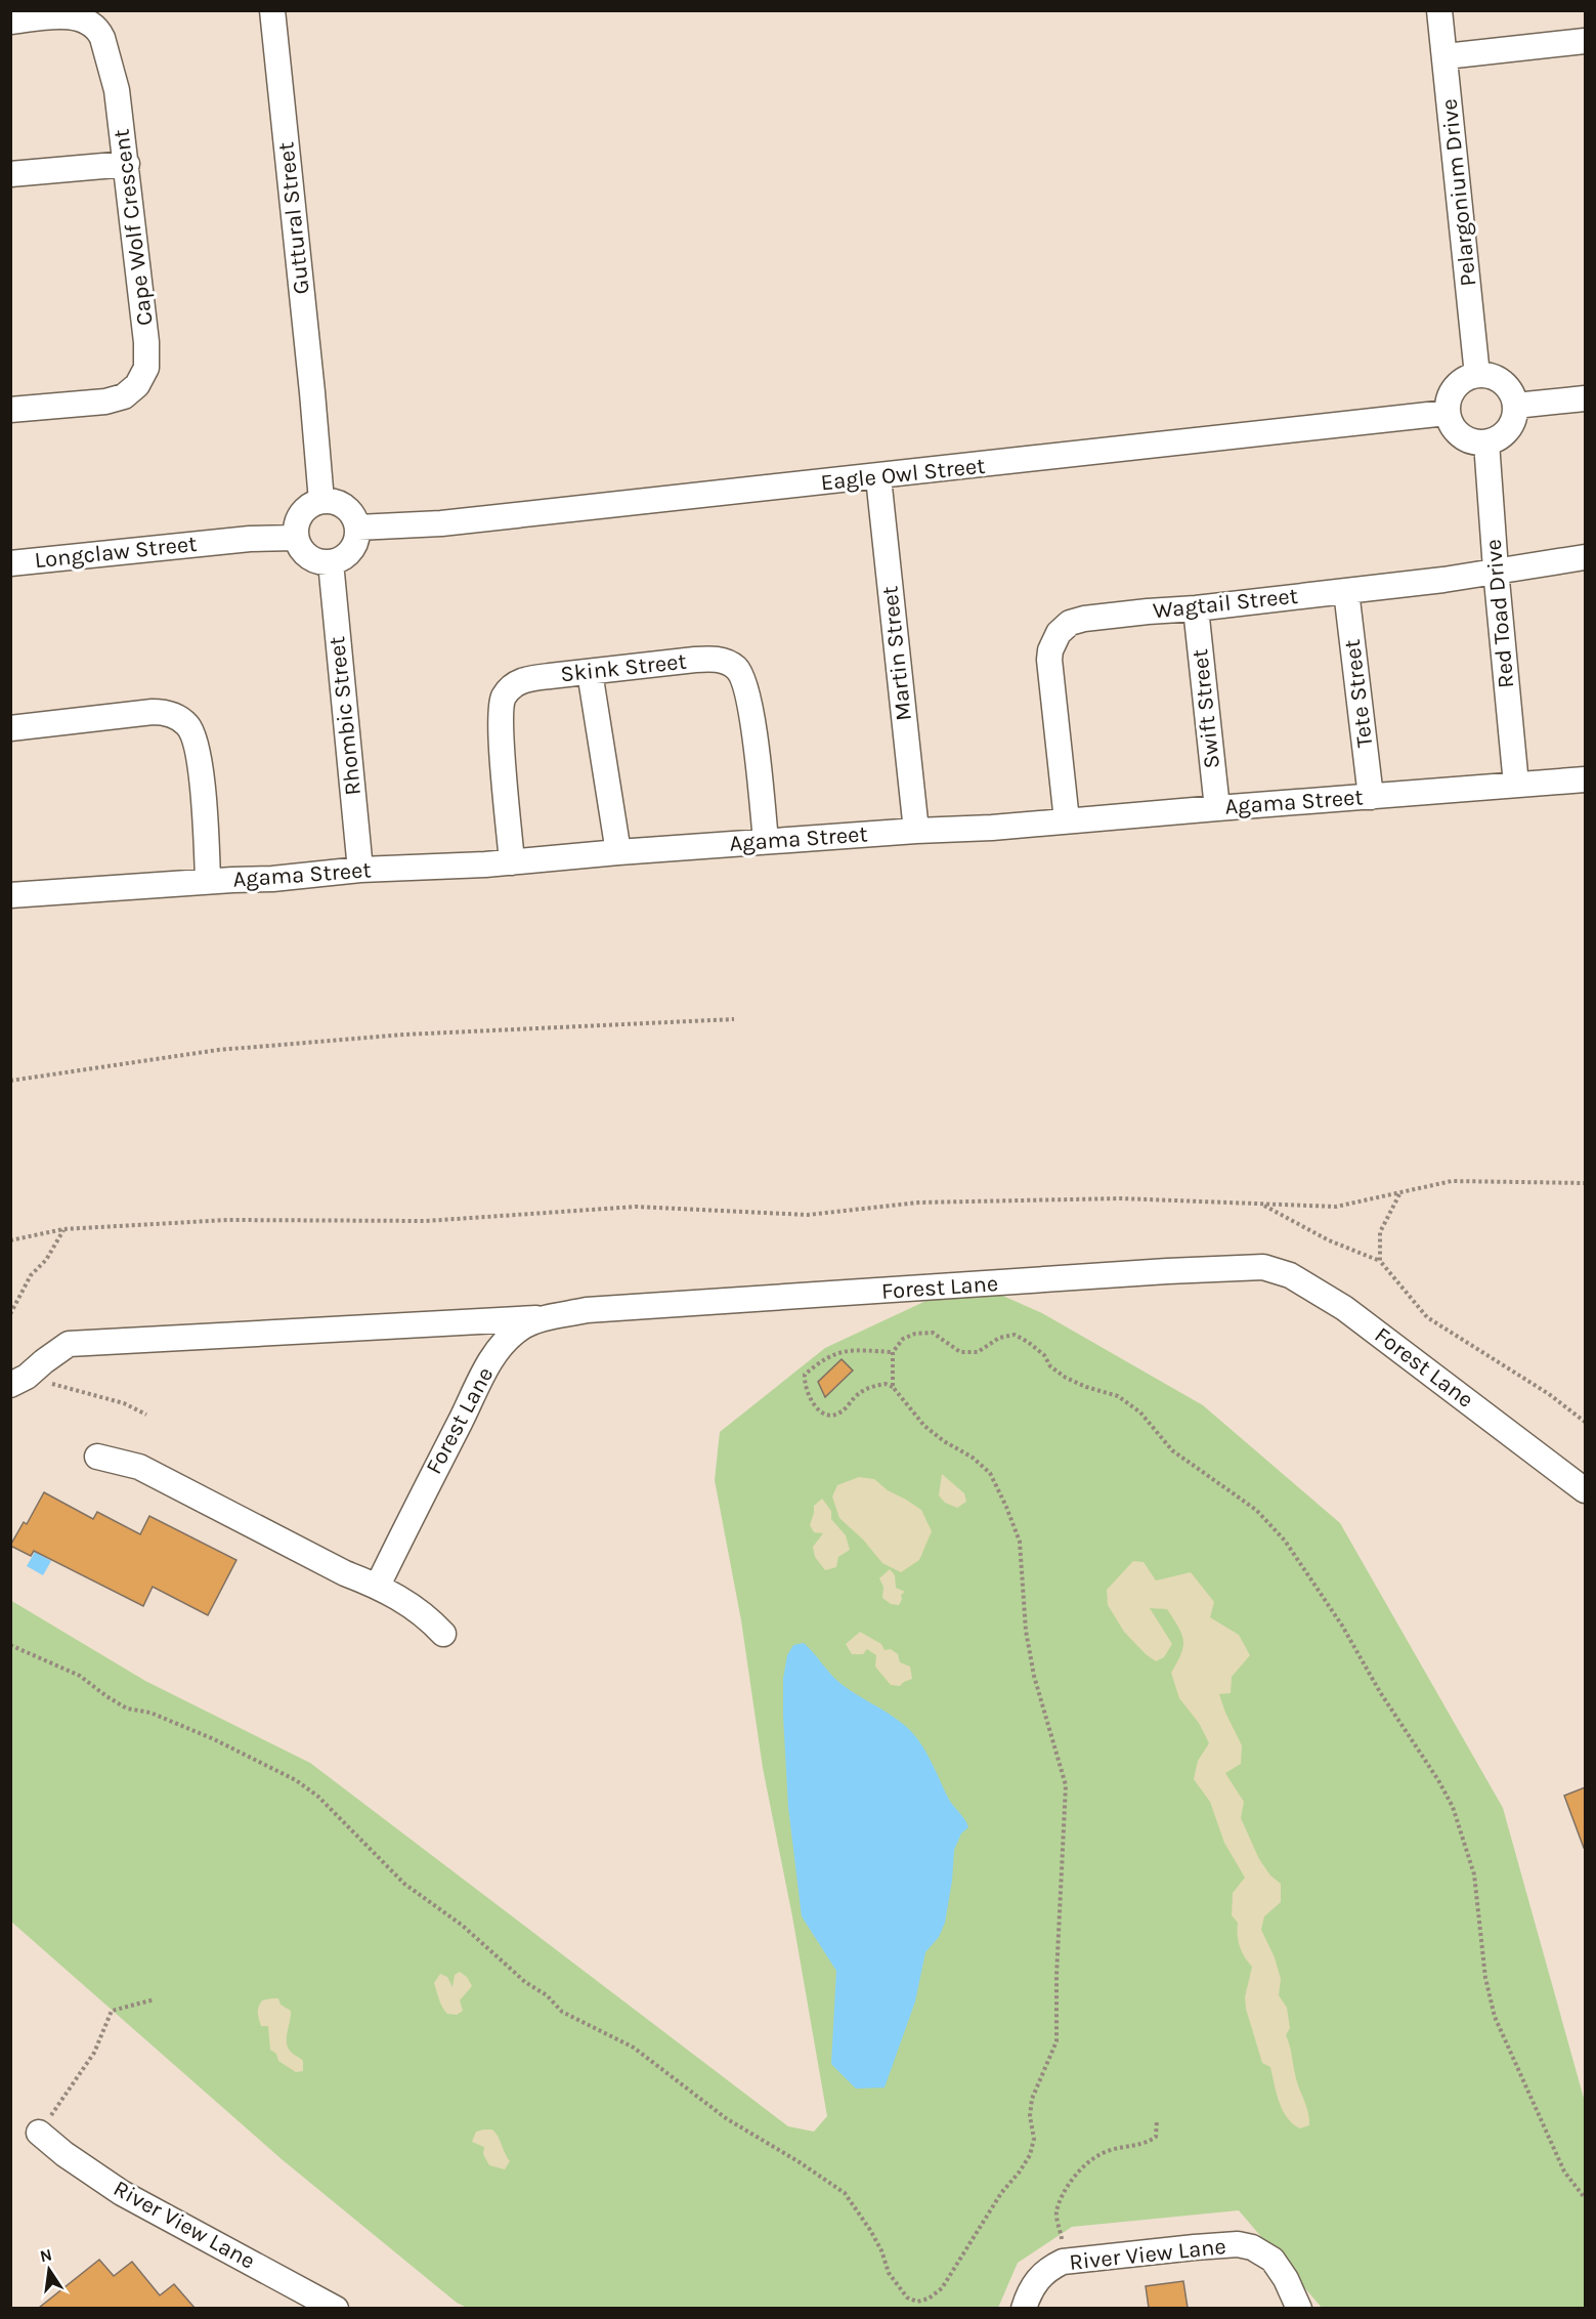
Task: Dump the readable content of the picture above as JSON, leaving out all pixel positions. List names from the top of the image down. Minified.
{"streets":{"street":["Pelargonium Drive","Guttural Street","Cape Wolf Crescent","Eagle Owl Street","Longclaw Street","Wagtail Street","Red Toad Drive","Martin Street","Skink Street","Tete Street","Swift Street","Rhombic Street","Agama Street","Forest Lane","River View Lane"]},"crossings":[["Pelargonium Drive","Eagle Owl Street"],["Pelargonium Drive","Red Toad Drive"],["Guttural Street","Eagle Owl Street"],["Guttural Street","Longclaw Street"],["Guttural Street","Rhombic Street"],["Eagle Owl Street","Longclaw Street"],["Eagle Owl Street","Red Toad Drive"],["Eagle Owl Street","Martin Street"],["Eagle Owl Street","Rhombic Street"],["Longclaw Street","Rhombic Street"],["Wagtail Street","Red Toad Drive"],["Wagtail Street","Tete Street"],["Wagtail Street","Swift Street"],["Wagtail Street","Agama Street"],["Red Toad Drive","Agama Street"],["Martin Street","Agama Street"],["Skink Street","Agama Street"],["Tete Street","Agama Street"],["Swift Street","Agama Street"],["Rhombic Street","Agama Street"]],"north":"top"}
